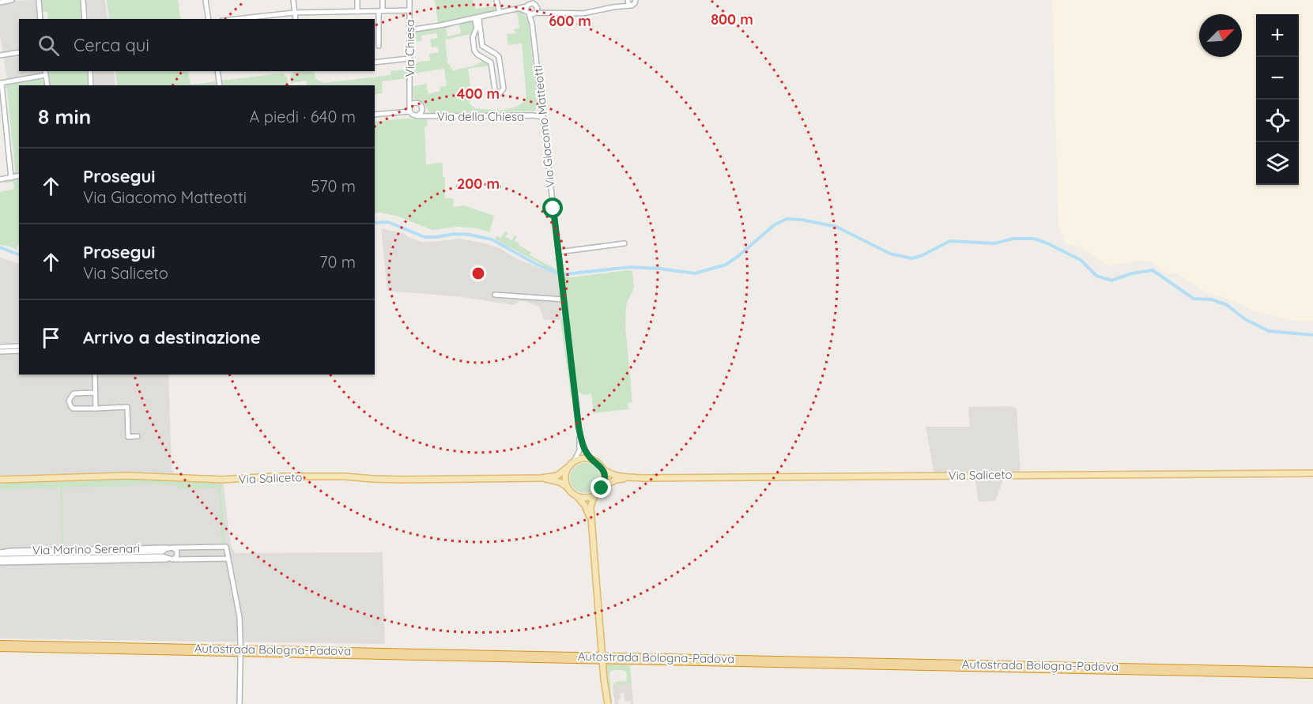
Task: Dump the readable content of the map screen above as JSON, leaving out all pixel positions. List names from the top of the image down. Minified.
{"streets":{"highway":["Autostrada Bologna-Padova"],"main road":["Via Saliceto"],"street":["Via Chiesa","Via della Chiesa","Via Giacomo Matteotti","Via Marino Serenari"]},"crossings":[["Via Chiesa","Via della Chiesa"],["Via della Chiesa","Via Giacomo Matteotti"],["Via Giacomo Matteotti","Via Saliceto"]],"north":"top right","page":{"map_buttons":["+","−"],"search":"Cerca qui","heading":["8 min","A piedi · 640 m"],"list":[["Prosegui","Via Giacomo Matteotti","570 m"],["Prosegui","Via Saliceto","70 m"],"Arrivo a destinazione"]},"rings":["800 m","600 m","400 m","200 m"]}
